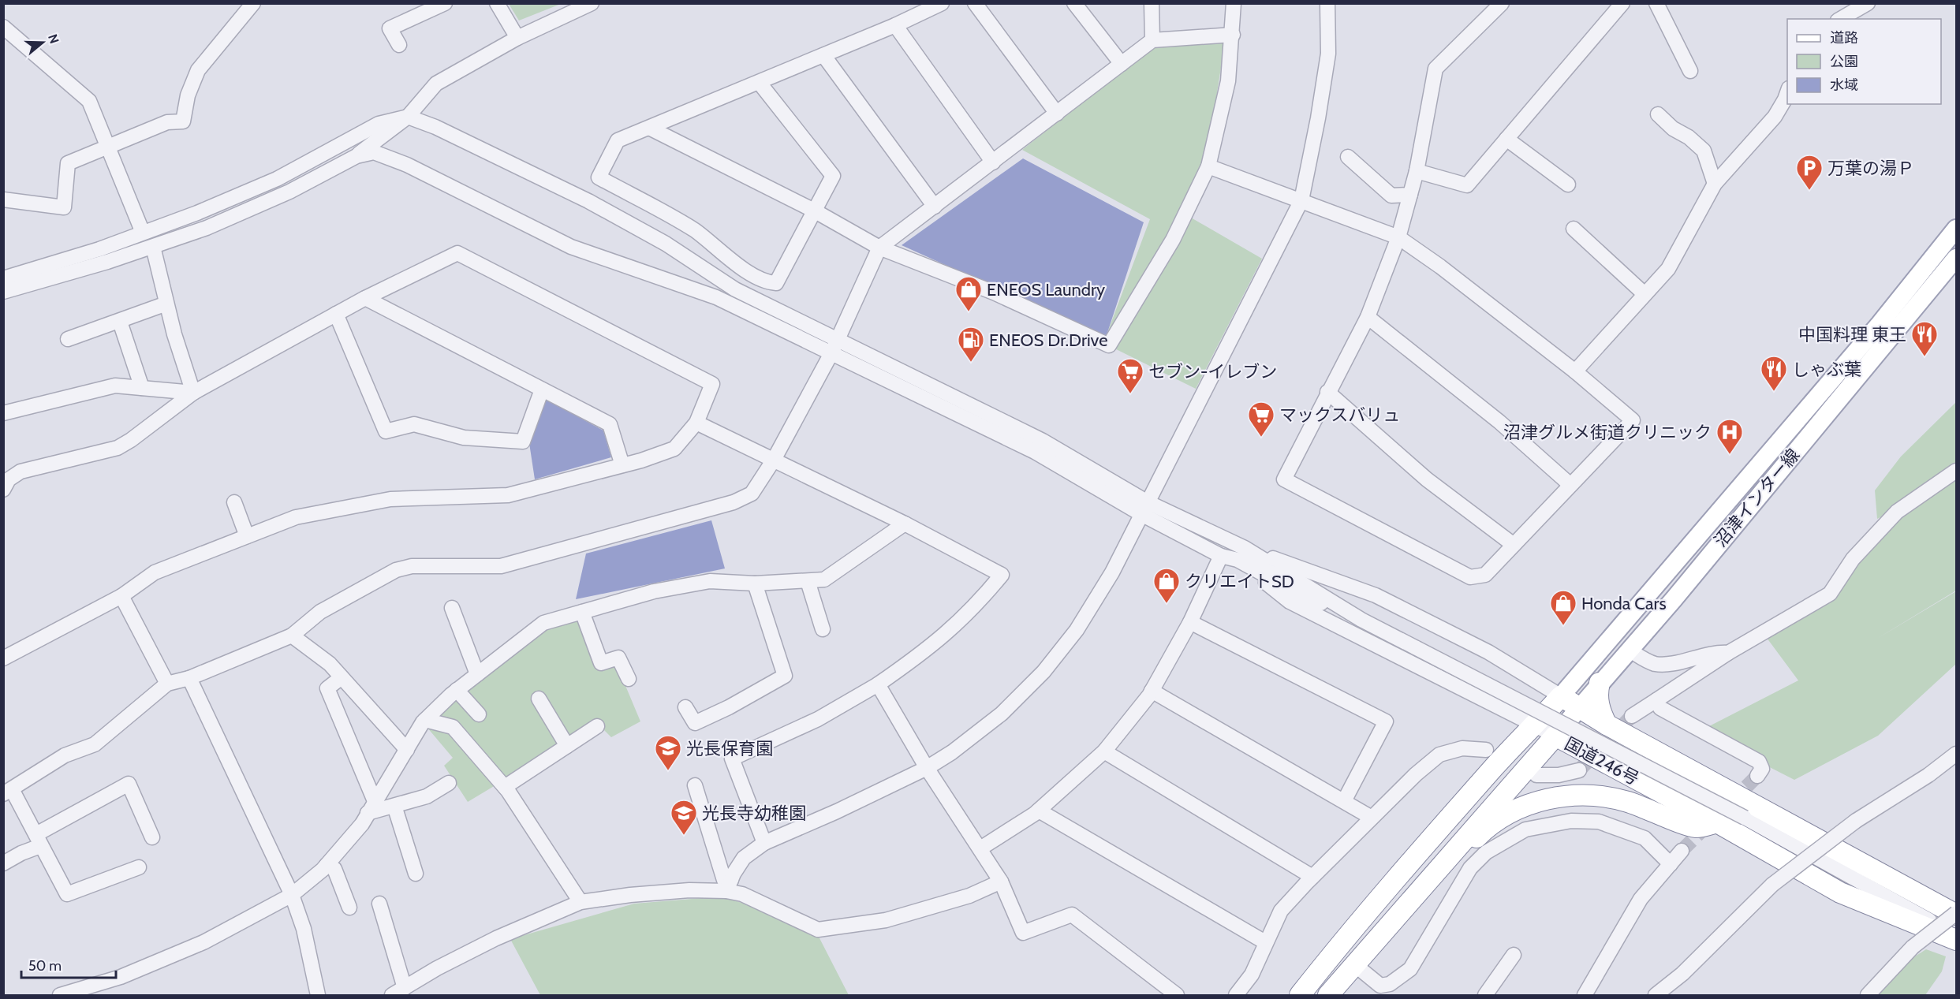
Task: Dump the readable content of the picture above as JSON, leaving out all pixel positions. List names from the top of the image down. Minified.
{"streets":{"highway":["国道246号"],"main road":["沼津インター線"]},"crossings":[["沼津インター線","国道246号"]],"places":{"parking":["万葉の湯Ｐ"],"shop":["ENEOS Laundry","クリエイトSD","Honda Cars"],"restaurant":["中国料理 東王","しゃぶ葉"],"fuel station":["ENEOS Dr.Drive"],"supermarket":["セブン-イレブン","マックスバリュ"],"hospital":["沼津グルメ街道クリニック"],"school or university":["光長保育園","光長寺幼稚園"]},"legend":["道路","公園","水域"],"scale_bar":"50 m","north":"right"}
